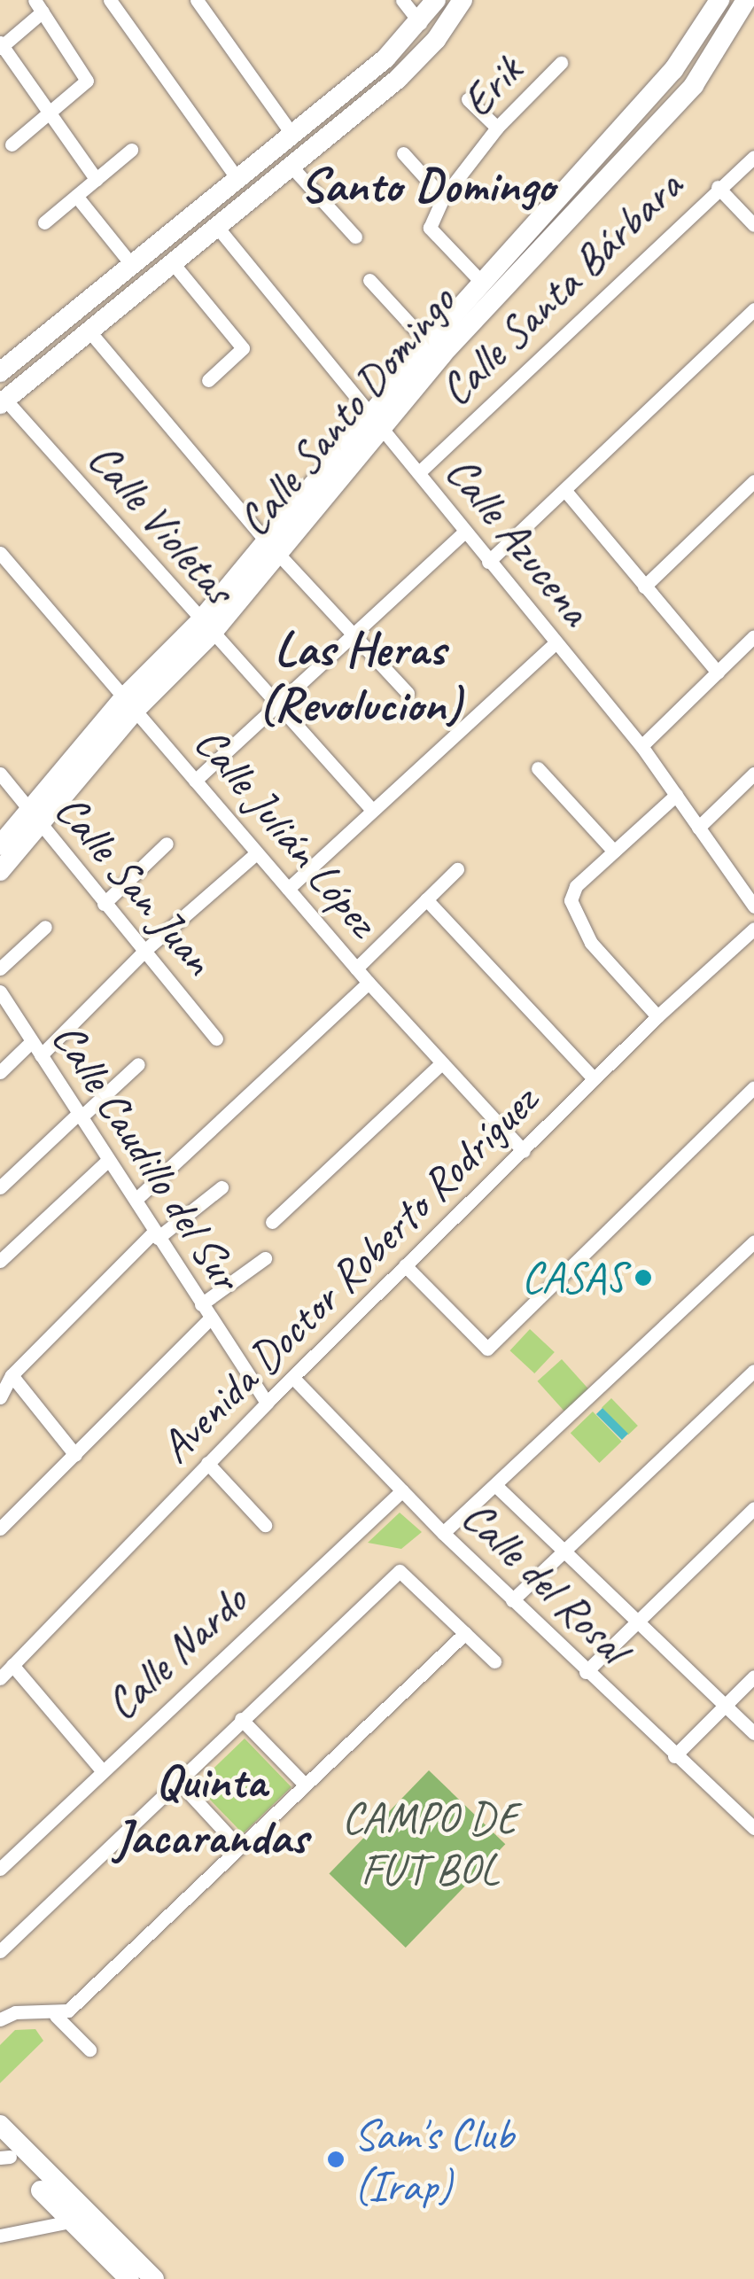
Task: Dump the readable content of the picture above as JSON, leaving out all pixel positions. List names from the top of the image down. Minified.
{"streets":{"street":["Erik","Calle Santa Bárbara","Calle Santo Domingo","Calle Violetas","Calle Azucena","Calle Julián López","Calle San Juan","Calle Caudillo del Sur","Avenida Doctor Roberto Rodríguez","Calle del Rosal","Calle Nardo"]},"crossings":[["Calle Santa Bárbara","Calle Azucena"],["Calle Santo Domingo","Calle Violetas"],["Calle Santo Domingo","Calle Azucena"],["Calle Santo Domingo","Calle Julián López"],["Calle Santo Domingo","Calle San Juan"],["Calle Julián López","Avenida Doctor Roberto Rodríguez"],["Calle Caudillo del Sur","Avenida Doctor Roberto Rodríguez"],["Avenida Doctor Roberto Rodríguez","Calle del Rosal"],["Calle del Rosal","Calle Nardo"]],"districts":["Santo Domingo","Las Heras (Revolucion)","Quinta Jacarandas"],"parks":["CAMPO DE FUT BOL"],"places":["CASAS","Sam's Club (Irap)"]}
